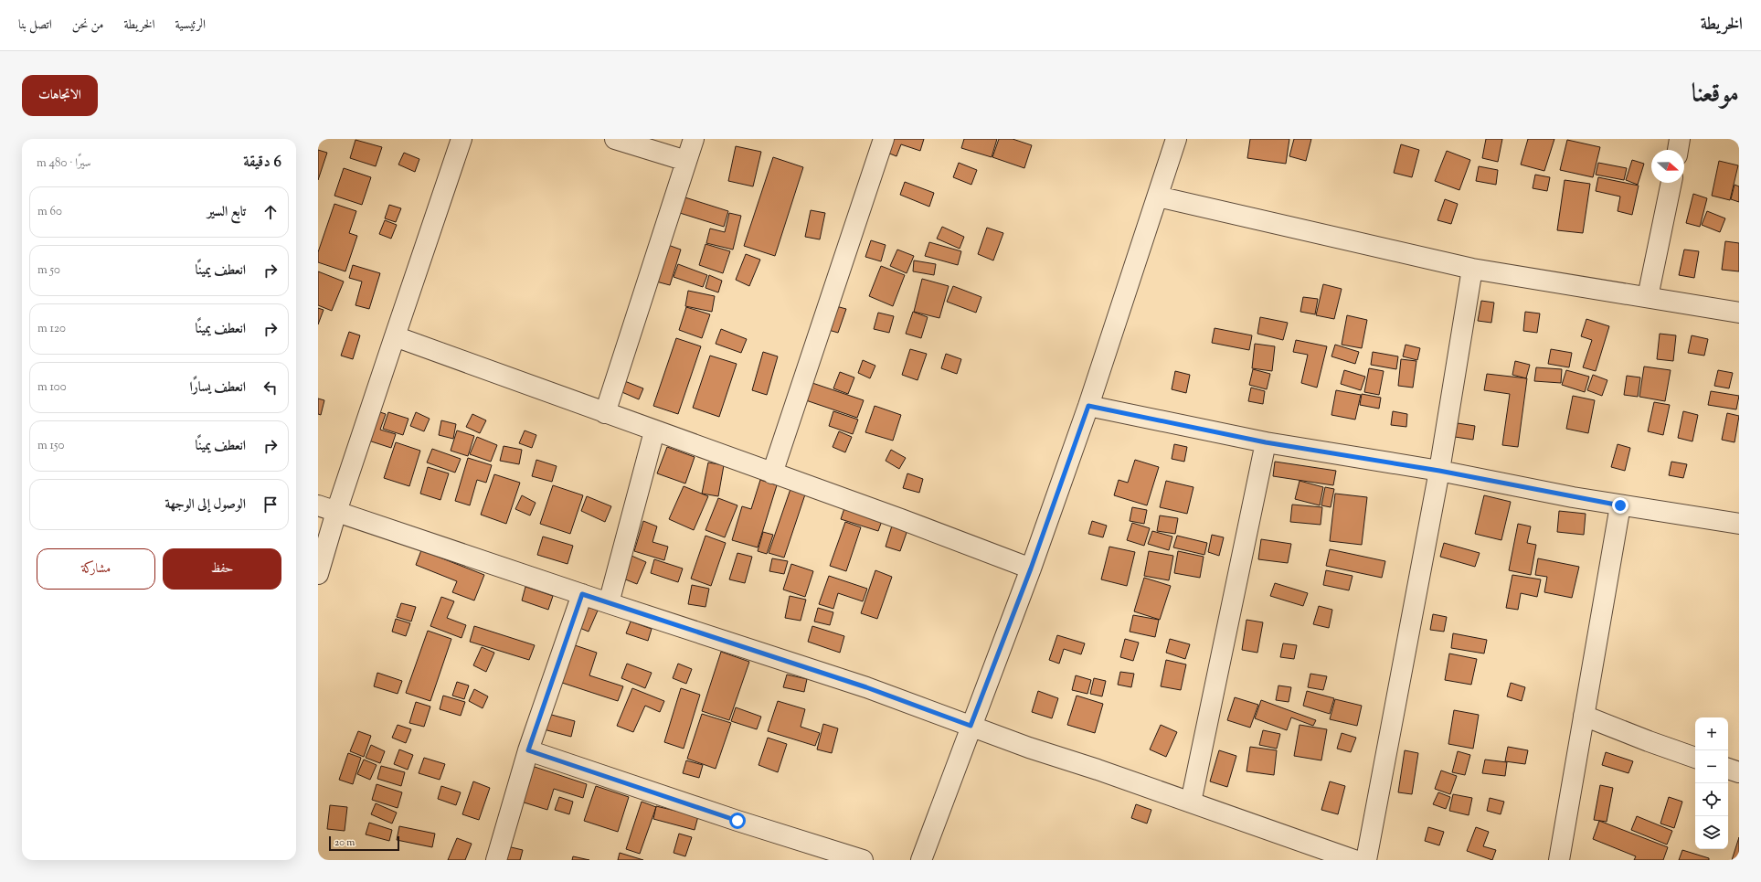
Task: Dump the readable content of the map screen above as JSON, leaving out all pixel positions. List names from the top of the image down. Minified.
{"scale_bar":"20 m","north":"right","page":{"header":"الخريطة","nav":["الرئيسية","الخريطة","من نحن","اتصل بنا"],"title":"موقعنا","buttons":["الاتجاهات",["حفظ","مشاركة"]],"heading":["6 دقيقة","سيرًا · 480 m"],"list":[["تابع السير","60 m"],["انعطف يمينًا","50 m"],["انعطف يمينًا","120 m"],["انعطف يسارًا","100 m"],["انعطف يمينًا","150 m"],"الوصول إلى الوجهة"],"map_buttons":["+","−"],"scale":"20 m"}}
